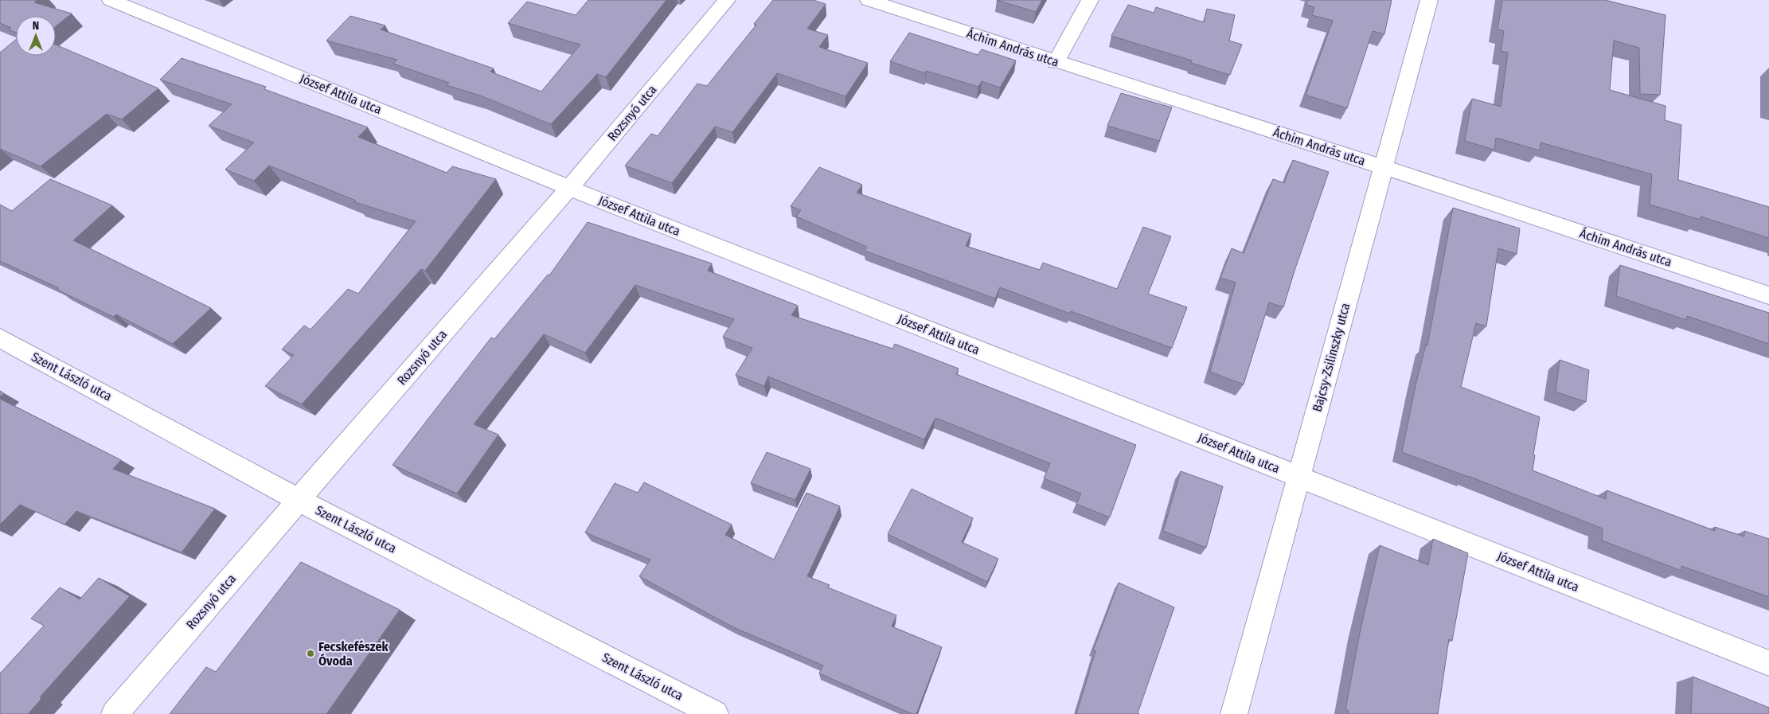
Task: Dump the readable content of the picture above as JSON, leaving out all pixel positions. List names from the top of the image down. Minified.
{"streets":{"street":["Áchim András utca","József Attila utca","Rozsnyó utca","Bajcsy-Zsilinszky utca","Szent László utca"]},"crossings":[["Áchim András utca","Bajcsy-Zsilinszky utca"],["József Attila utca","Rozsnyó utca"],["József Attila utca","Bajcsy-Zsilinszky utca"],["Rozsnyó utca","Szent László utca"]],"places":["Fecskefészek Óvoda"],"north":"top"}
